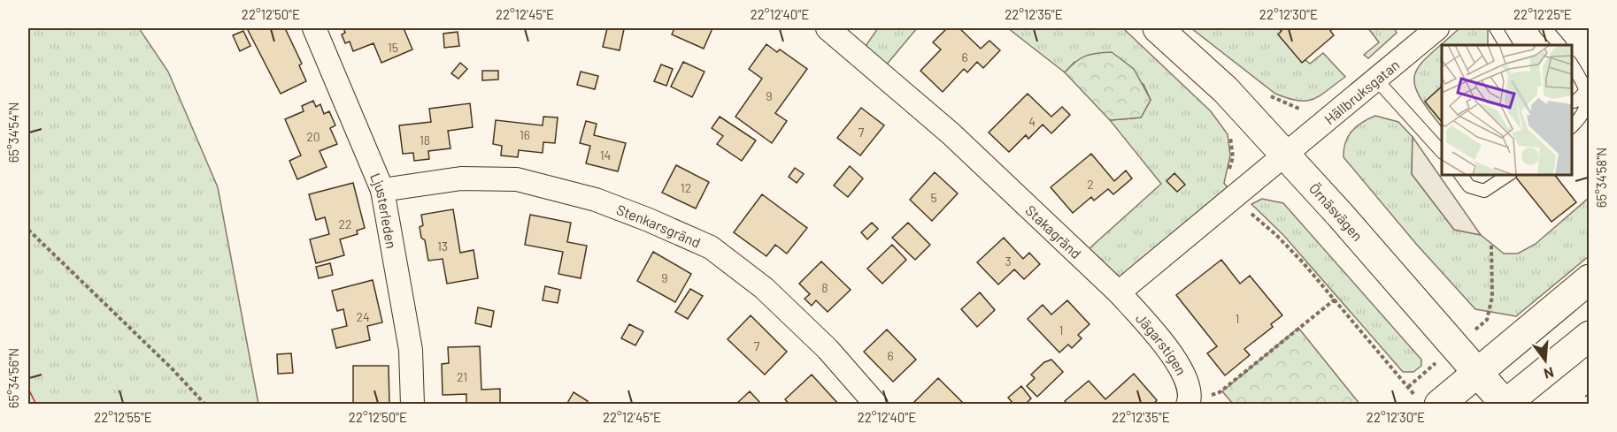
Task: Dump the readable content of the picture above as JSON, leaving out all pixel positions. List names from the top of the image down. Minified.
{"streets":{"street":["Hällbruksgatan","Ljusterleden","Örnäsvägen","Stenkarsgränd","Stakagränd","Jägarstigen"]},"crossings":[["Hällbruksgatan","Örnäsvägen"],["Ljusterleden","Stenkarsgränd"],["Stakagränd","Jägarstigen"]],"house_numbers":["15","6","9","4","7","16","20","18","14","2","12","5","22","13","3","9","8","24","1","1","7","6","21"],"north":"bottom","coordinates":["22°12'50\"E","22°12'45\"E","22°12'40\"E","22°12'35\"E","22°12'30\"E","22°12'25\"E","65°34'54\"N","65°34'58\"N","65°34'56\"N","22°12'55\"E"]}
